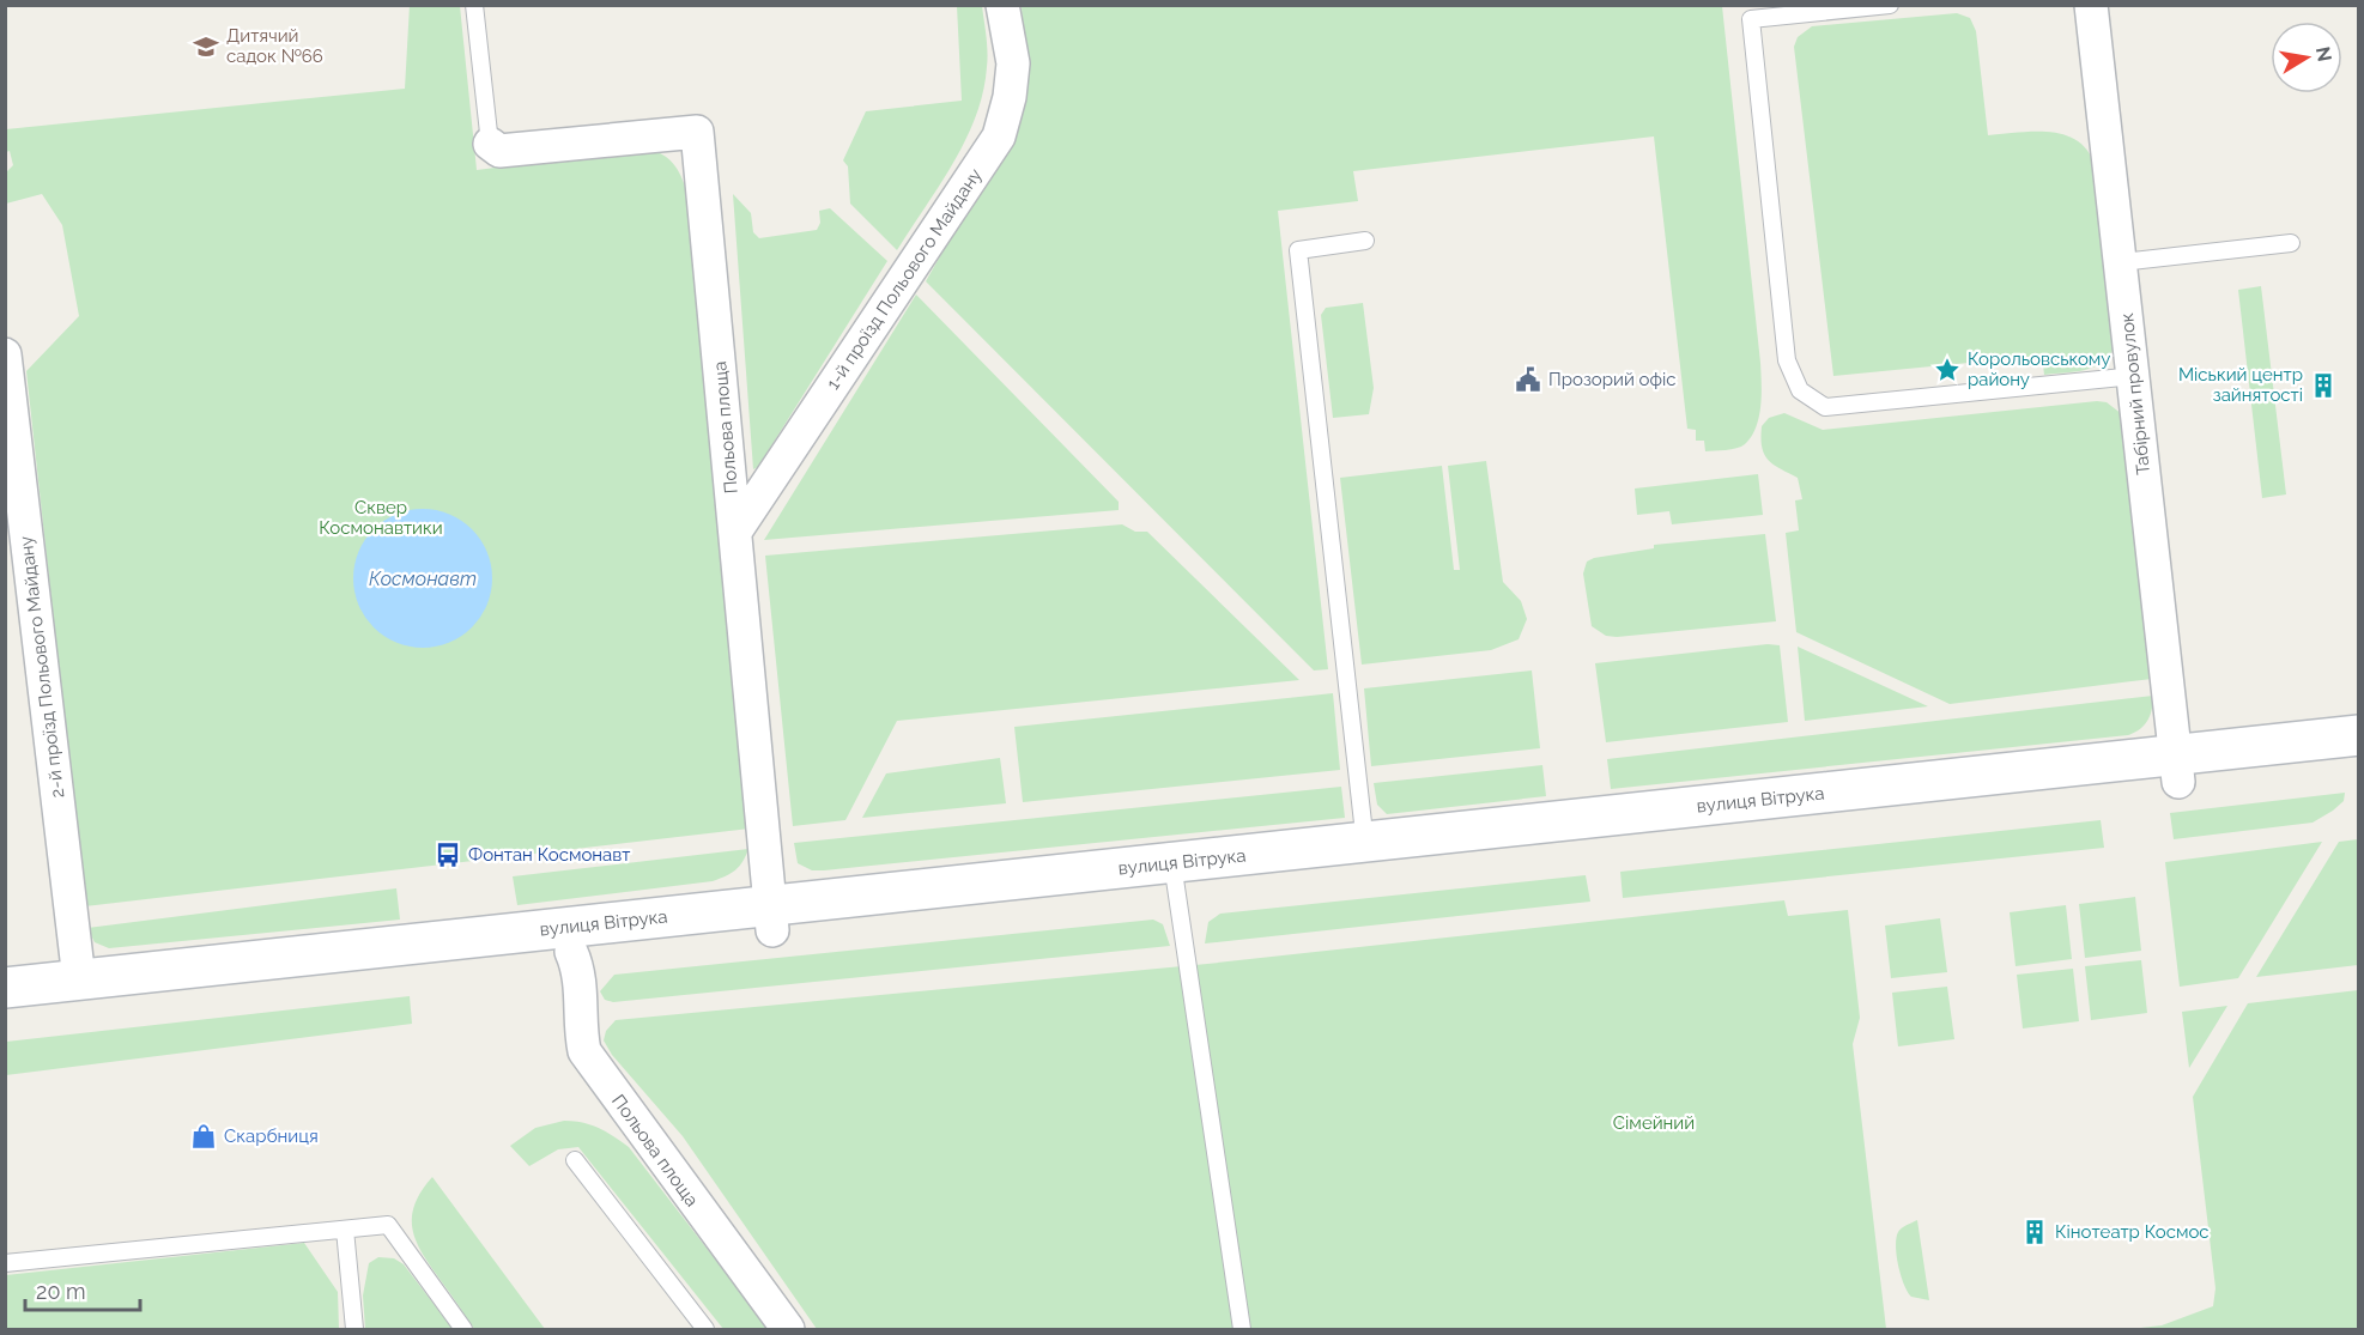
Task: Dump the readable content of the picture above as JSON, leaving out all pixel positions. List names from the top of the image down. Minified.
{"streets":{"main road":["вулиця Вітрука"],"street":["1-й проїзд Польового Майдану","Табірний провулок","Польова площа","2-й проїзд Польового Майдану"]},"crossings":[["1-й проїзд Польового Майдану","Польова площа"],["Табірний провулок","вулиця Вітрука"],["Польова площа","вулиця Вітрука"],["2-й проїзд Польового Майдану","вулиця Вітрука"]],"water":["Космонавт"],"parks":["Сквер Космонавтики","Сімейний"],"places":{"school or university":["Дитячий садок №66"],"place":["Корольовському району"],"public building":["Прозорий офіс"],"building":["Міський центр зайнятості","Кінотеатр Космос"],"bus stop":["Фонтан Космонавт"],"shop":["Скарбниця"]},"scale_bar":"20 m","north":"right"}
